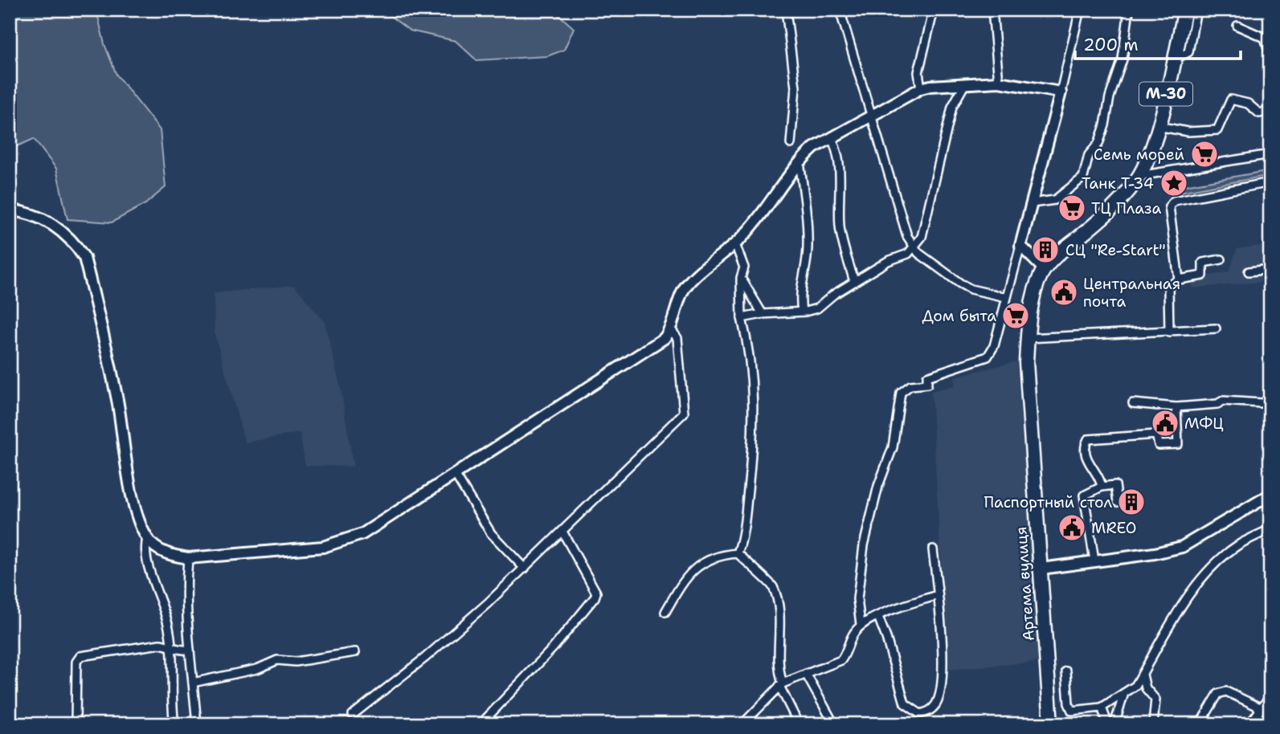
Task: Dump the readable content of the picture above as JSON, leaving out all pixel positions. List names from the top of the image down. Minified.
{"streets":{"highway":["М-30","Артема вулиця"]},"crossings":[["М-30","Артема вулиця"]],"places":{"supermarket":["Семь морей","ТЦ Плаза","Дом быта"],"place":["Танк Т-34"],"building":["СЦ \"Re-Start\"","Паспортный стол"],"public building":["Центральная почта","МФЦ","MREO"]},"scale_bar":"200 m"}
